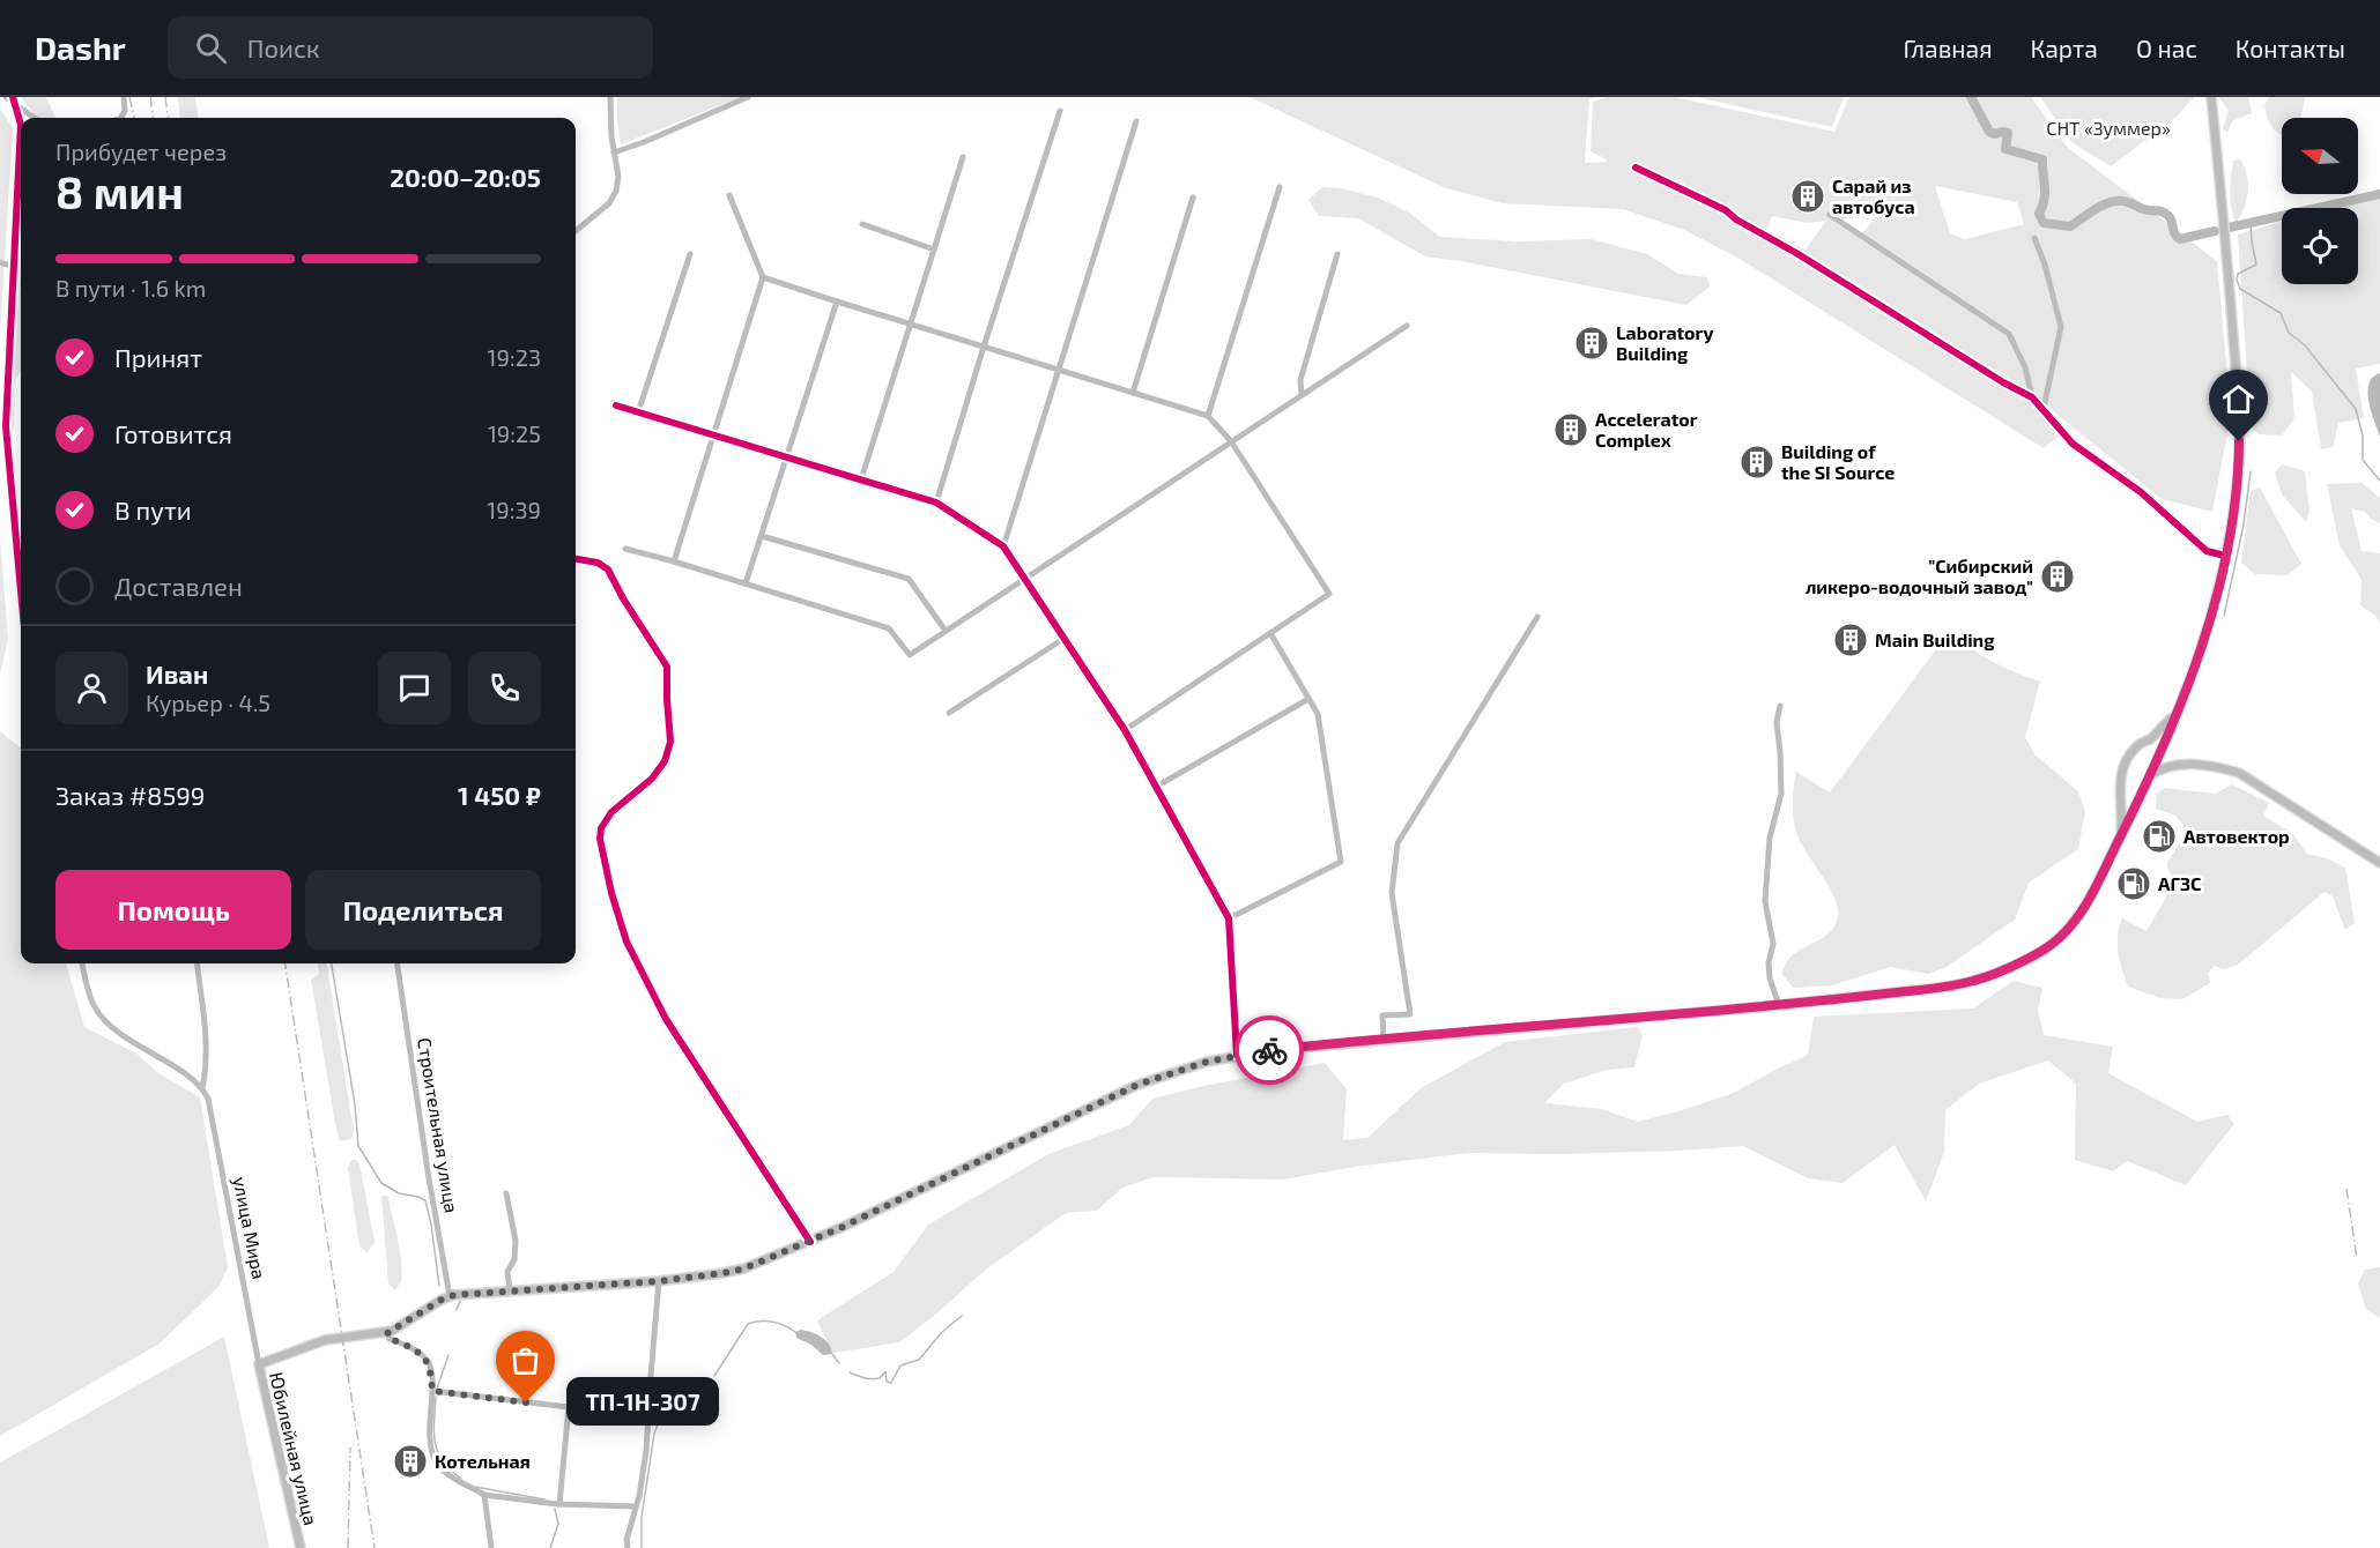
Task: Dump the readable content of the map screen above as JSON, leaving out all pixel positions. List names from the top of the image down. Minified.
{"streets":{"main road":["Юбилейная улица"],"street":["Строительная улица","улица Мира"]},"crossings":[["Строительная улица","Юбилейная улица"],["улица Мира","Юбилейная улица"]],"parks":["СНТ «Зуммер»"],"places":{"building":["Сарай из автобуса","Laboratory Building","Accelerator Complex","Building of the SI Source","\"Сибирский ликеро-водочный завод\"","Main Building","Котельная"],"fuel station":["Автовектор","АГЗС"],"other":["ТП-1Н-307"]},"north":"left","page":{"header":"Dashr","search":"Поиск","nav":["Главная","Карта","О нас","Контакты"],"heading":["8 мин","Прибудет через","20:00–20:05"],"panel":["Иван","Курьер · 4.5","Заказ #8599","1 450 ₽"],"bar":"В пути · 1.6 km","list":[["Принят","19:23"],["Готовится","19:25"],["В пути","19:39"],"Доставлен"],"buttons":["Помощь","Поделиться"],"bubble":"ТП-1Н-307"}}
